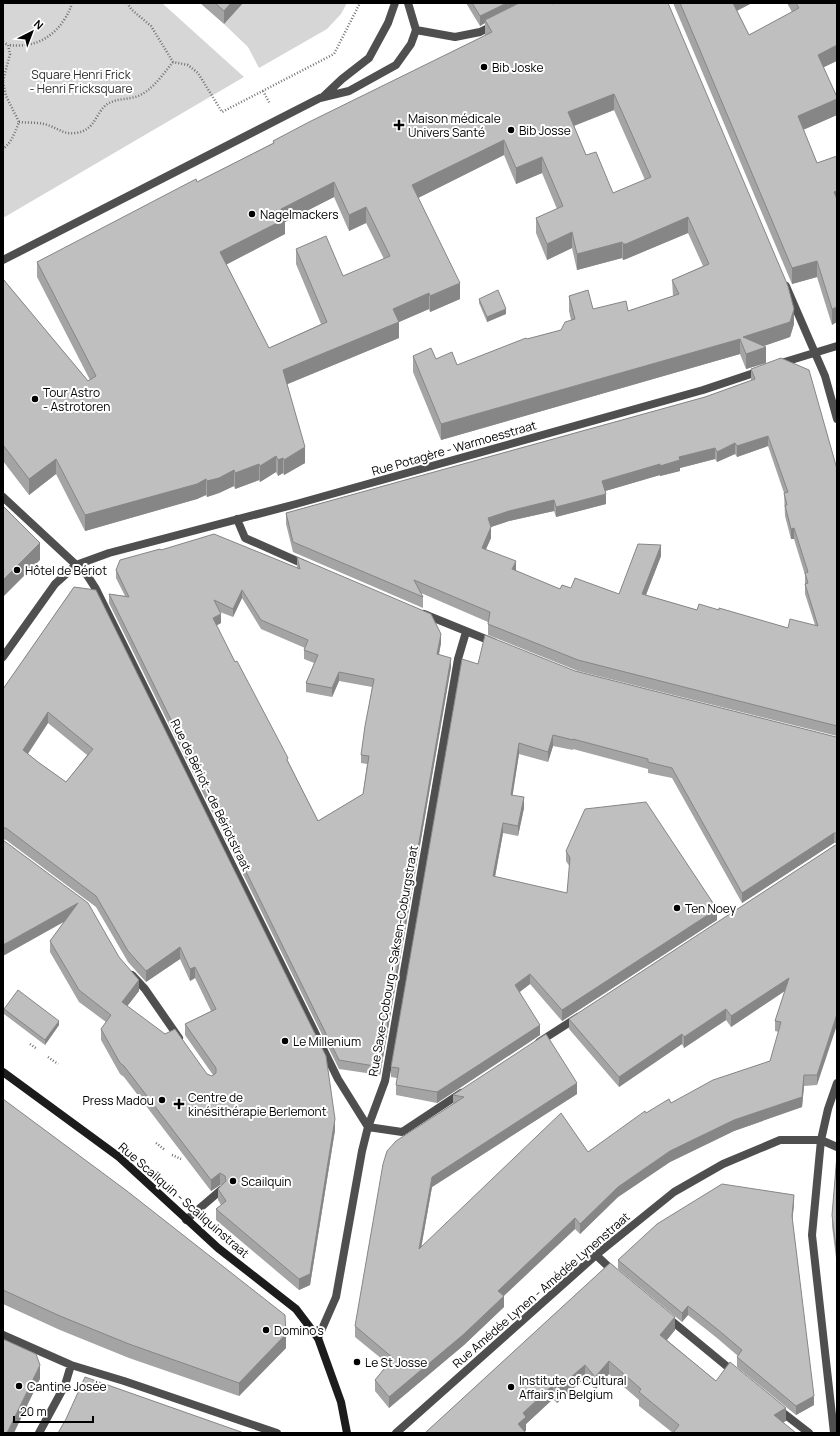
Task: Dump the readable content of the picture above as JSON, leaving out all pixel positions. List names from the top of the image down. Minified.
{"streets":{"main road":["Rue Scailquin - Scailquinstraat"],"street":["Rue Potagère - Warmoesstraat","Rue de Bériot - de Bériotstraat","Rue Saxe-Cobourg - Saksen-Coburgstraat","Rue Amédée Lynen - Amédée Lynenstraat"]},"crossings":[["Rue Potagère - Warmoesstraat","Rue de Bériot - de Bériotstraat"],["Rue de Bériot - de Bériotstraat","Rue Saxe-Cobourg - Saksen-Coburgstraat"],["Rue Saxe-Cobourg - Saksen-Coburgstraat","Rue Scailquin - Scailquinstraat"]],"parks":["Square Henri Frick - Henri Fricksquare"],"places":{"other":["Bib Joske","Bib Josse","Nagelmackers","Tour Astro - Astrotoren","Hôtel de Bériot","Ten Noey","Le Millenium","Press Madou","Scailquin","Domino's","Le St Josse","Cantine Josée","Institute of Cultural Affairs in Belgium"],"health":["Maison médicale Univers Santé","Centre de kinésithérapie Berlemont"]},"scale_bar":"20 m","north":"top right"}
